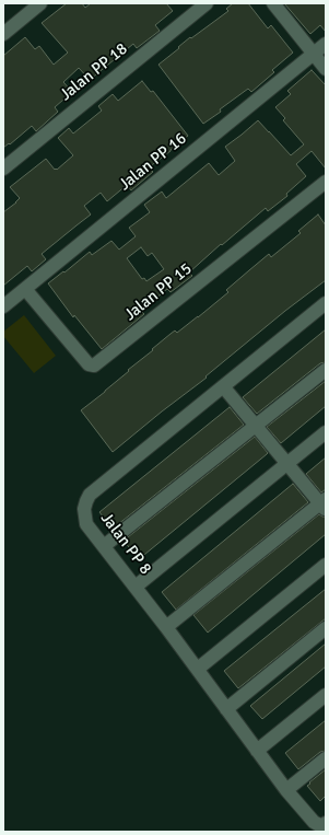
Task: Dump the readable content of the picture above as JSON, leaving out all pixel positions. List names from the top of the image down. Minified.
{"streets":{"street":["Jalan PP 18","Jalan PP 16","Jalan PP 15","Jalan PP 8"]},"crossings":[["Jalan PP 16","Jalan PP 15"]]}
